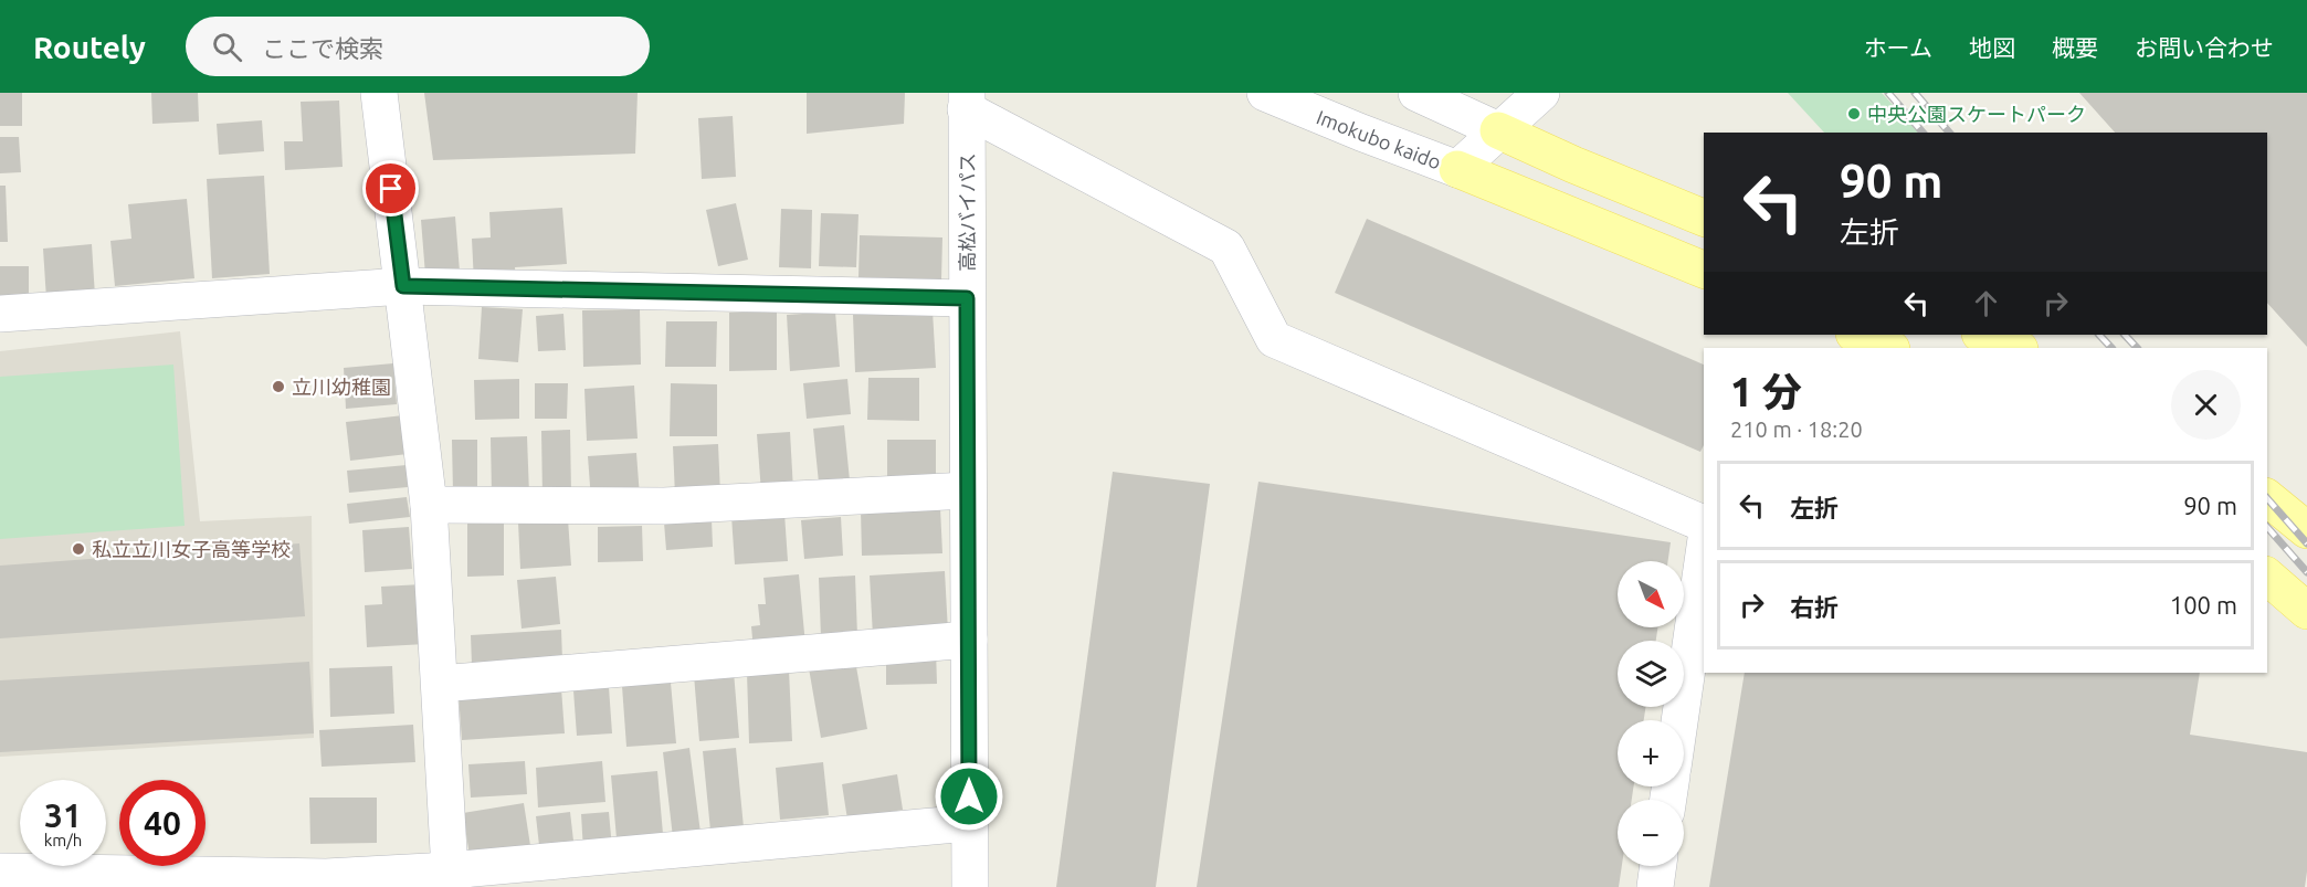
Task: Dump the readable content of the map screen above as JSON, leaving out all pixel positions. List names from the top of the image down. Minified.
{"streets":{"street":["Imokubo kaido","高松バイパス"]},"places":["中央公園スケートパーク","立川幼稚園","私立立川女子高等学校"],"north":"bottom right","page":{"header":"Routely","search":"ここで検索","nav":["ホーム","地図","概要","お問い合わせ"],"turn":["90 m","左折"],"heading":["1 分","210 m · 18:20"],"list":[{"name":"左折","value":"90 m"},{"name":"右折","value":"100 m"}],"map_buttons":["+","−"],"speed":"31 km/h","limit":"40"}}
